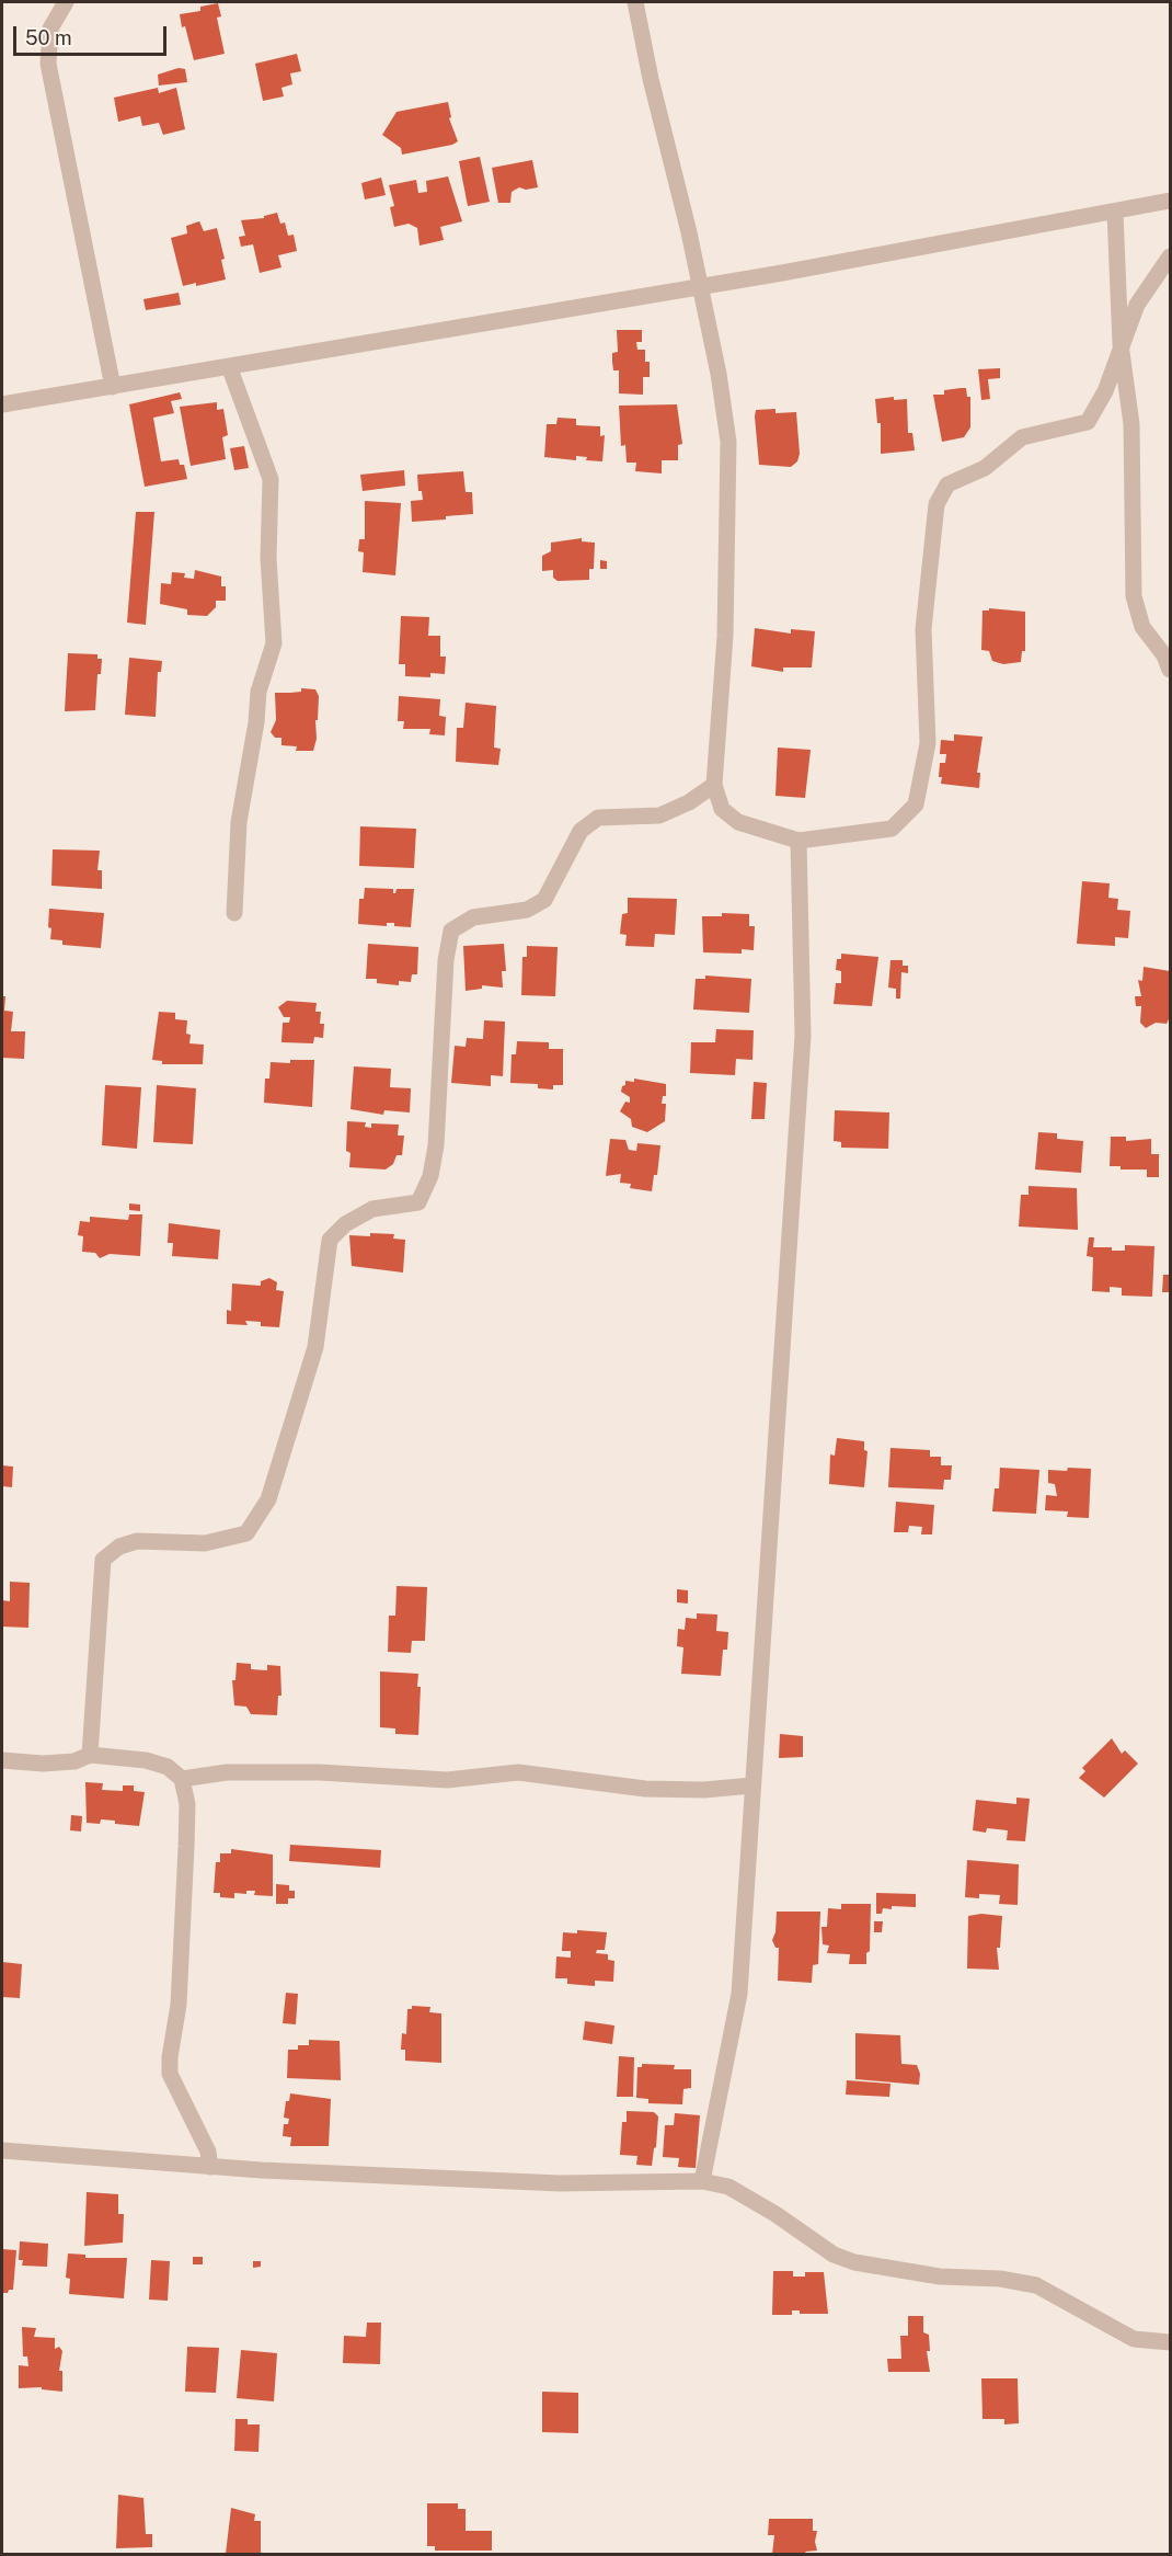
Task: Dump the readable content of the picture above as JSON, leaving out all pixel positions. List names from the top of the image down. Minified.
{"scale_bar":"50 m"}
